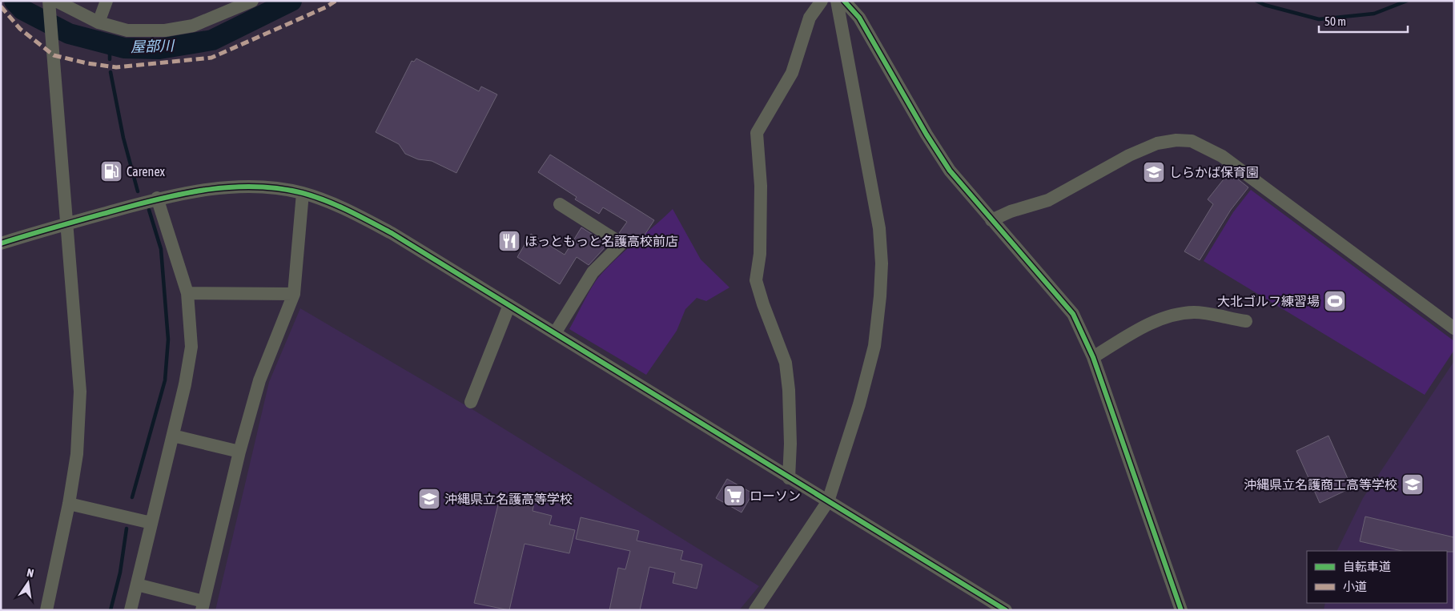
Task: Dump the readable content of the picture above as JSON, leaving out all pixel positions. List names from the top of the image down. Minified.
{"water":["屋部川"],"places":{"fuel station":["Carenex"],"school or university":["しらかば保育園","沖縄県立名護商工高等学校","沖縄県立名護高等学校"],"restaurant":["ほっともっと名護高校前店"],"sports":["大北ゴルフ練習場"],"supermarket":["ローソン"]},"legend":["自転車道","小道"],"scale_bar":"50 m","north":"top"}
